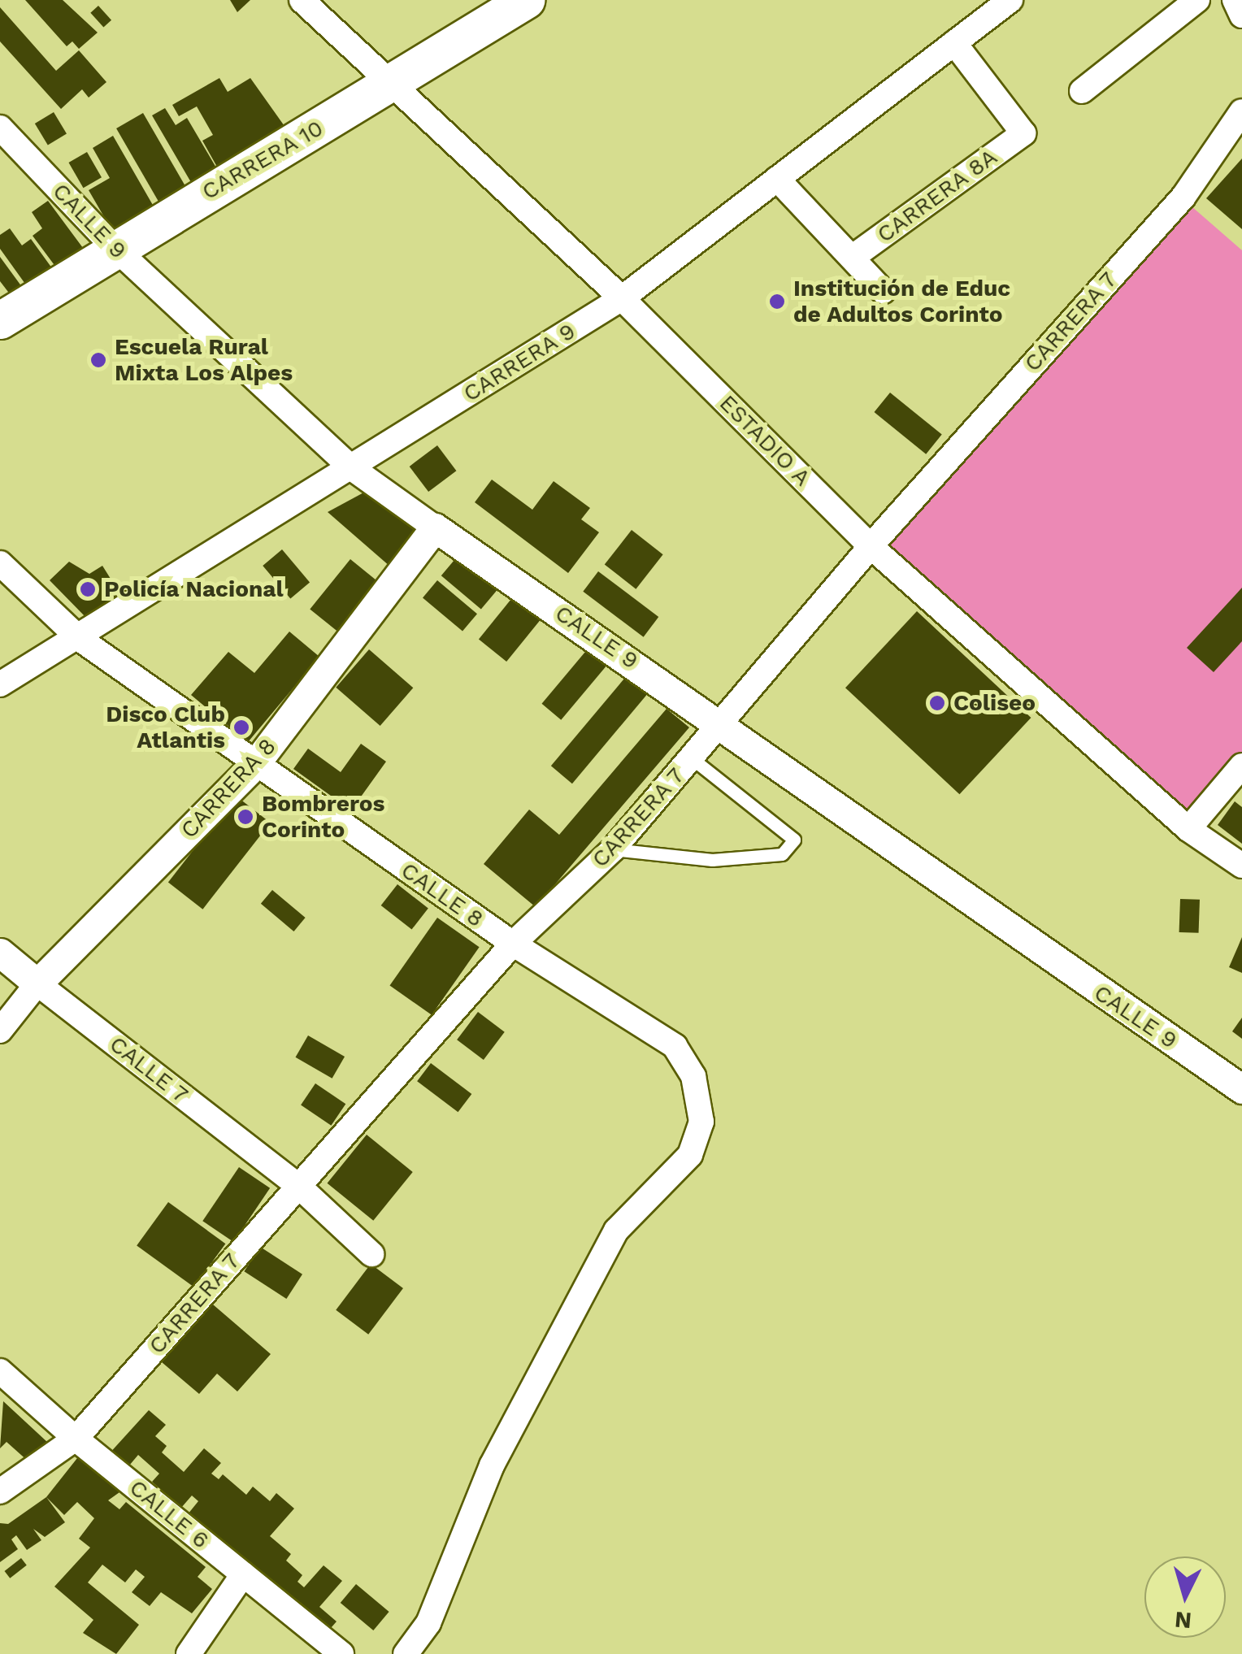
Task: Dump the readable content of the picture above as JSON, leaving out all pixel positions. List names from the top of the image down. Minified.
{"streets":{"main road":["CARRERA 10"],"street":["CARRERA 8A","CALLE 9","CARRERA 7","CARRERA 9","ESTADIO A","CARRERA 8","CALLE 8","CALLE 7","CALLE 6"]},"crossings":[["CARRERA 10","CALLE 9"],["CARRERA 10","ESTADIO A"],["CARRERA 8A","CARRERA 9"],["CALLE 9","CARRERA 7"],["CALLE 9","CARRERA 9"],["CALLE 9","CARRERA 8"],["CARRERA 7","ESTADIO A"],["CARRERA 7","CALLE 8"],["CARRERA 7","CALLE 7"],["CARRERA 7","CALLE 6"],["CARRERA 9","ESTADIO A"],["CARRERA 9","CALLE 8"],["CARRERA 8","CALLE 8"],["CARRERA 8","CALLE 7"]],"places":["Institución de Educ de Adultos Corinto","Escuela Rural Mixta Los Alpes","Policía Nacional","Coliseo","Disco Club Atlantis","Bombreros Corinto"],"north":"bottom"}
